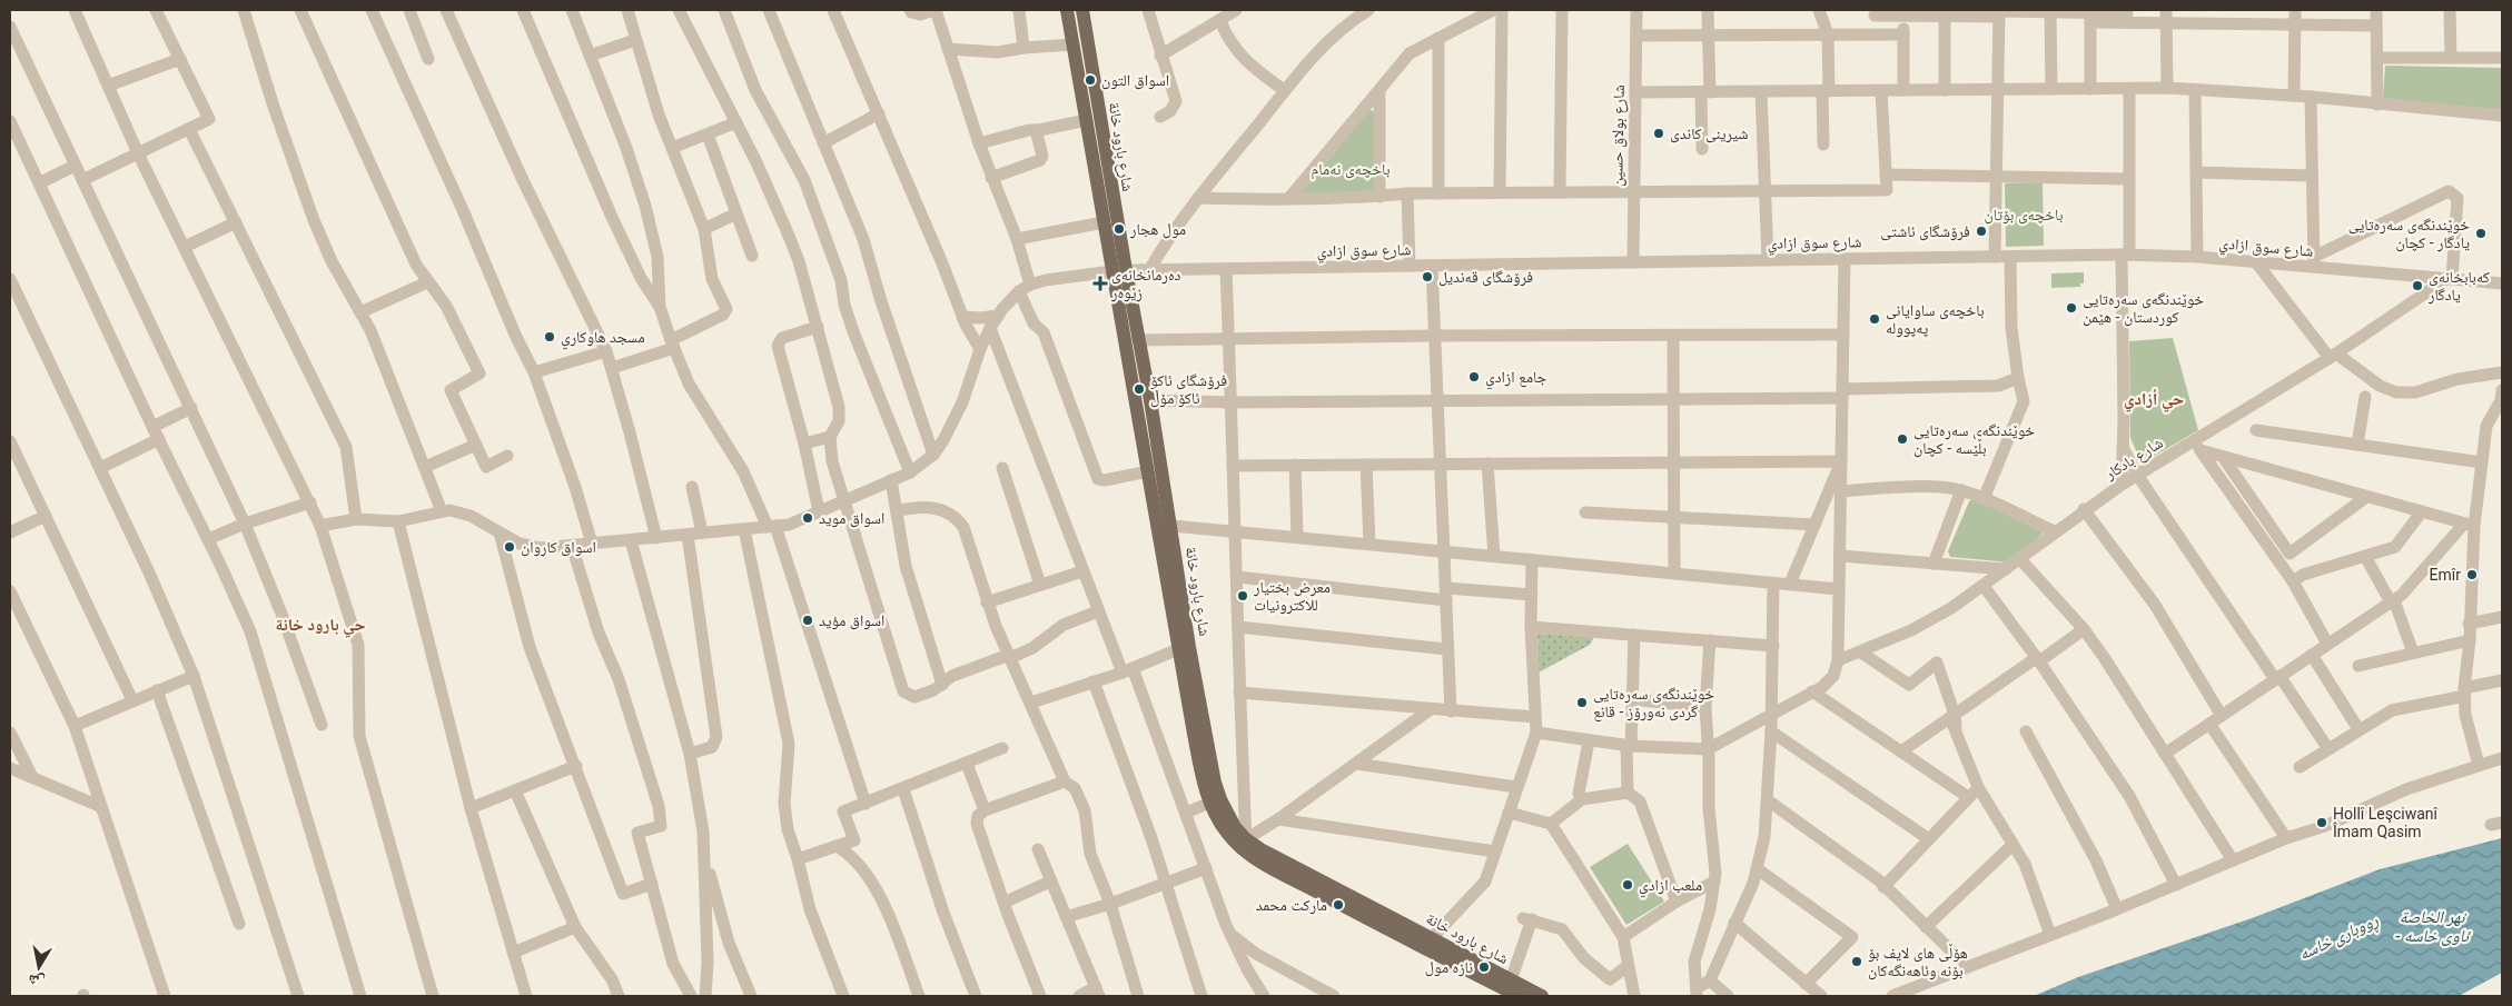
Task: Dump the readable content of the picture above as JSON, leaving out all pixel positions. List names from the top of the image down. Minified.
{"streets":{"main road":["شارع بارود خانة"],"street":["شارع بولاق حسين","شارع سوق ازادي","شارع بادكار"]},"crossings":[["شارع بولاق حسين","شارع سوق ازادي"],["شارع بارود خانة","شارع سوق ازادي"],["شارع سوق ازادي","شارع بادكار"]],"districts":["حي أزادي","حي بارود خانة"],"water":["نهر الخاصة - ئاوی خاسە","ڕووباری خاسە"],"parks":["باخچەی نەمام","باخچەی بۆتان"],"places":{"other":["اسواق التون","شیرینی کاندی","مول هجار","فرۆشگای ئاشتی","خوێندنگەی سەرەتایی یادگار - کچان","فرۆشگای قەندیل","کەبابخانەی یادگار","خوێندنگەی سەرەتایی کوردستان - هێمن","باخچەی ساوایانی پەپوولە","مسجد هاوكاري","جامع ازادي","فرۆشگای ئاکۆ ئاکۆ مۆڵ","خوێندنگەی سەرەتایی بڵێسە - کچان","اسواق مويد","اسواق كاروان","Emîr","معرض بختيار للاكترونيات","اسواق مؤيد","خوێندنگەی سەرەتایی گردی نەورۆز - قانع","Hollî Leşciwanî Îmam Qasim","ملعب ازادي","ماركت محمد","هۆڵی های لایف بۆ بۆنە وئاهەنگەکان","نازه مول"],"health":["دەرمانخانەی زێوەر"]},"north":"bottom"}
